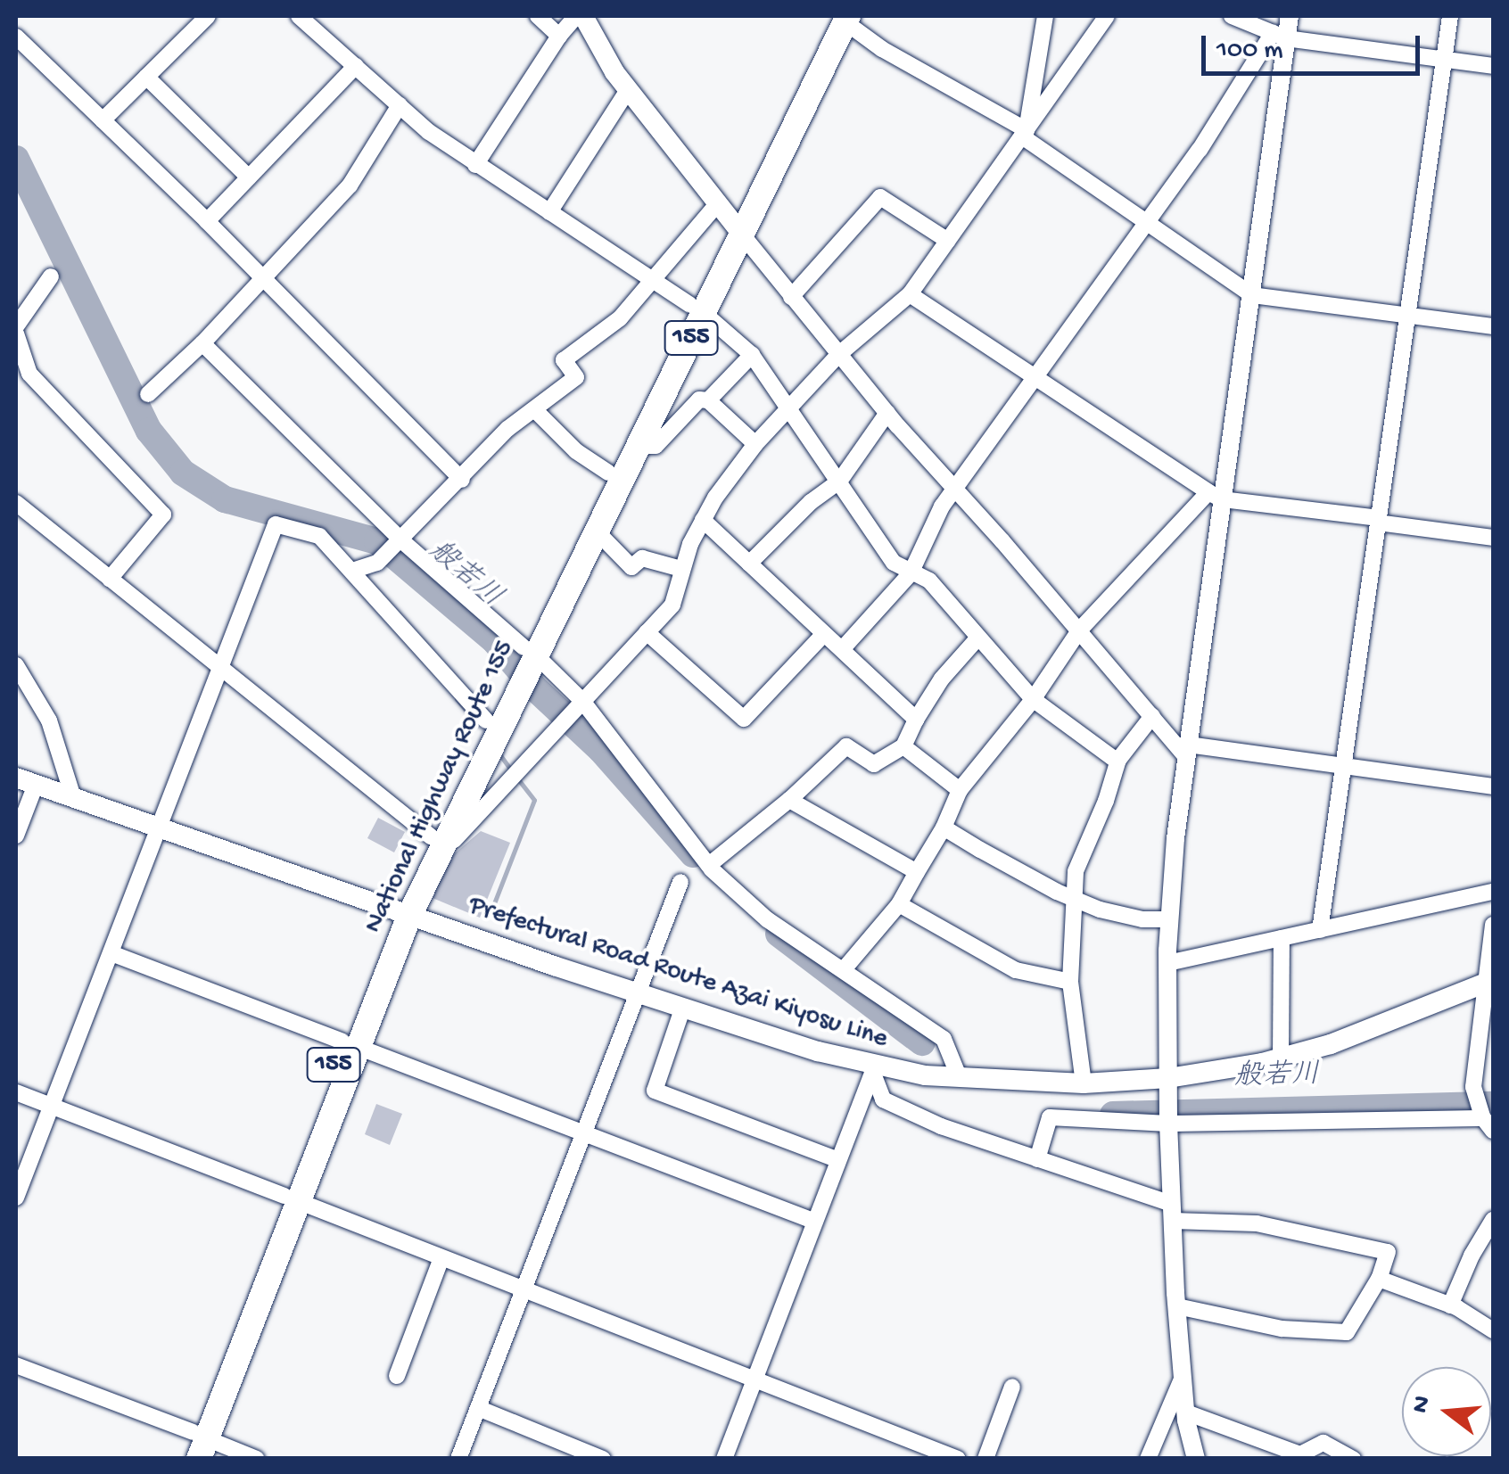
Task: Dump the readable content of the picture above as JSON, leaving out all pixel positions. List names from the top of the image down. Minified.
{"streets":{"highway":["155","National Highway Route 155"],"main road":["Prefectural Road Route Azai Kiyosu Line"]},"crossings":[["National Highway Route 155","Prefectural Road Route Azai Kiyosu Line"]],"water":["般若川"],"scale_bar":"100 m","north":"left"}
